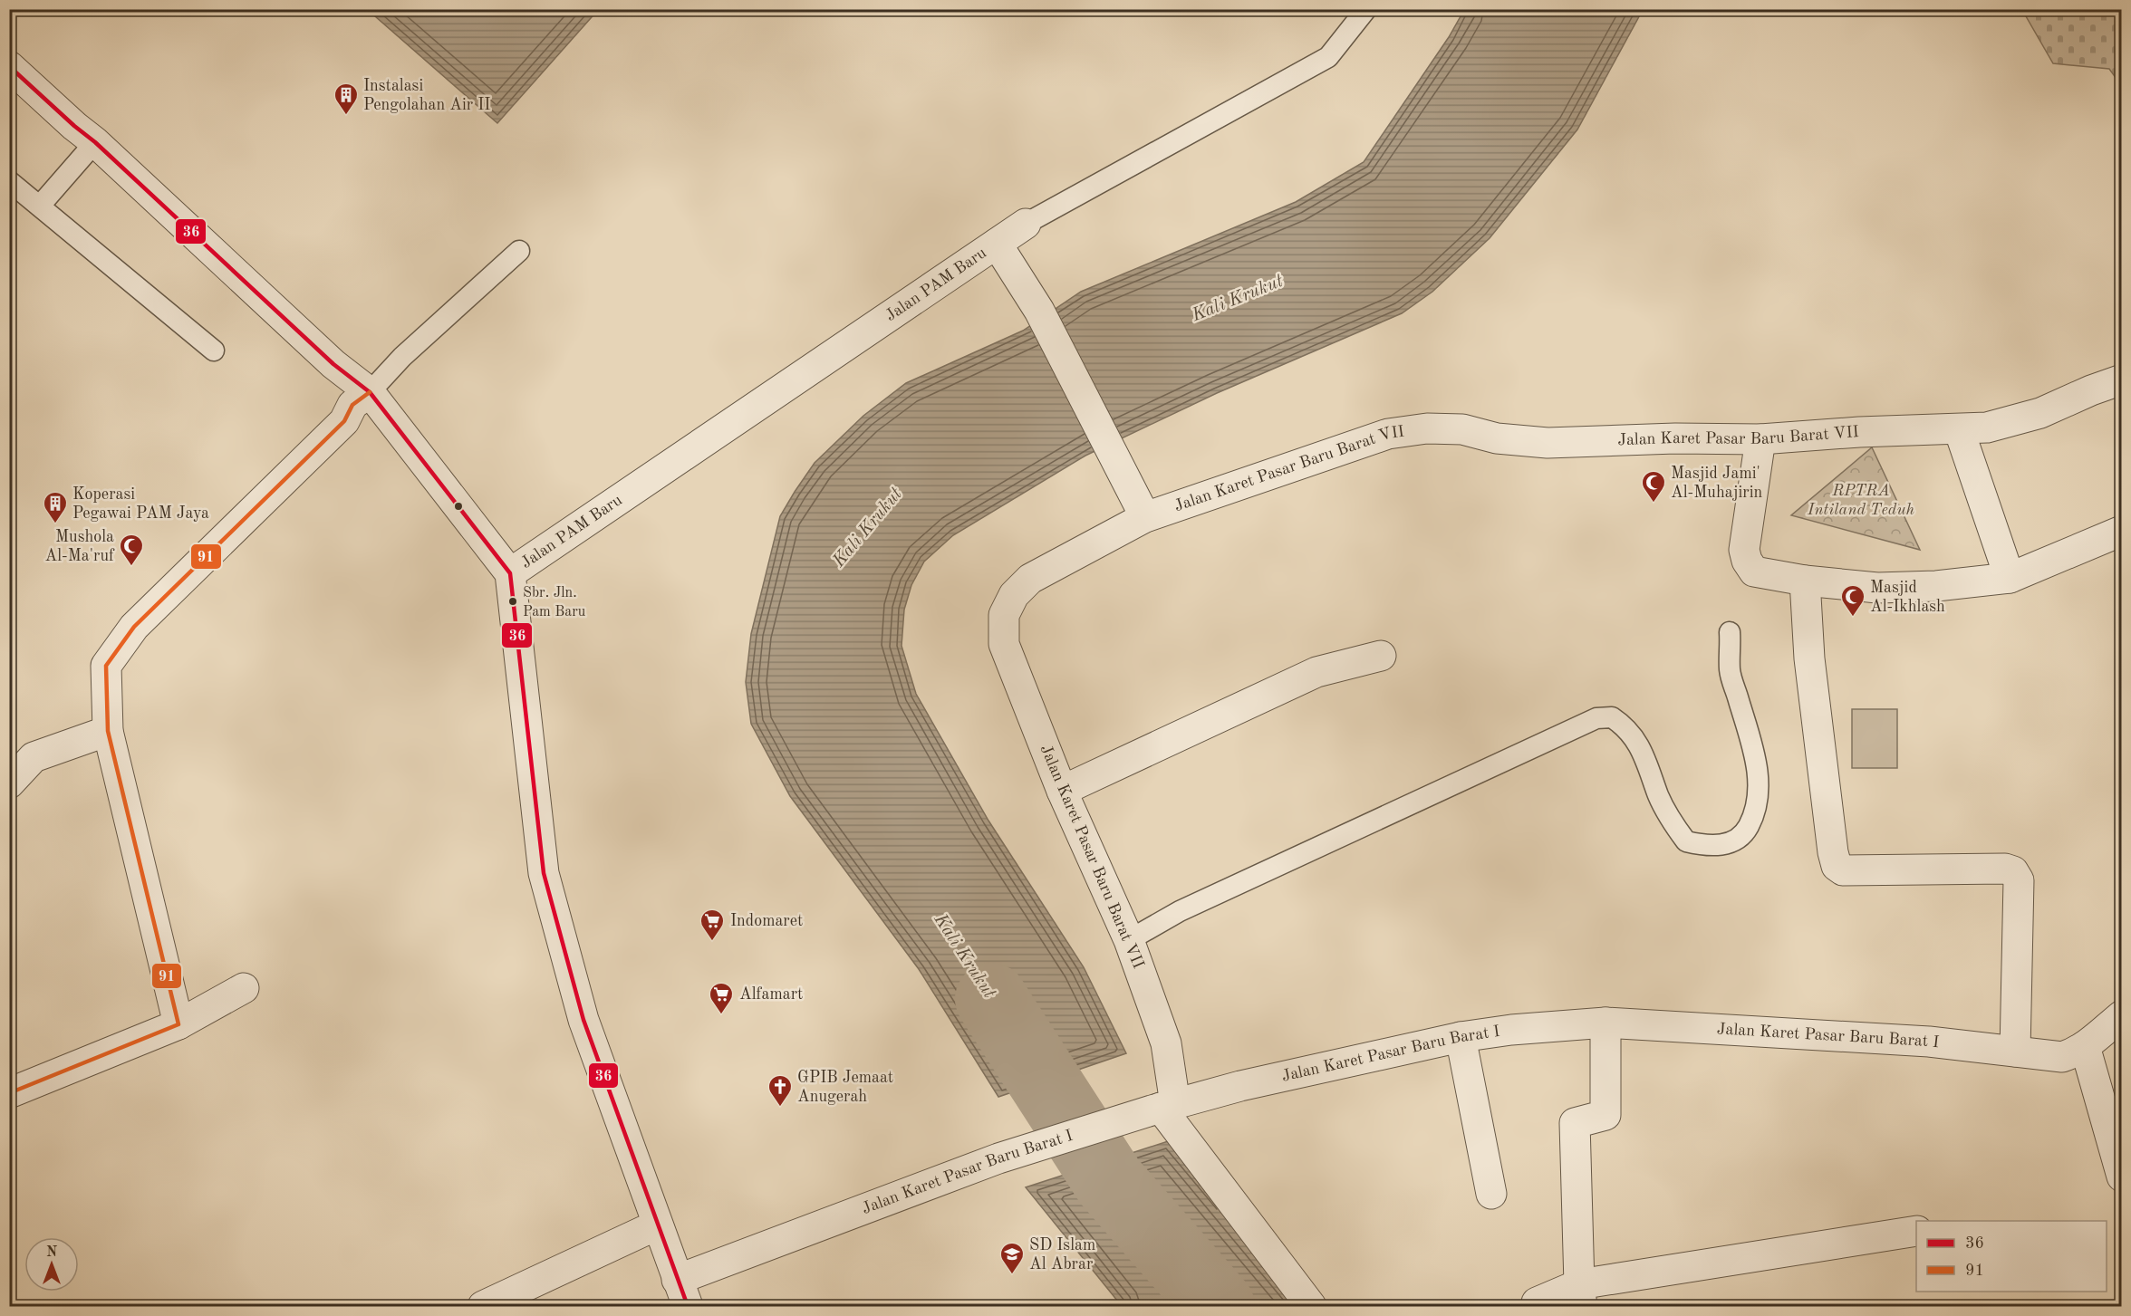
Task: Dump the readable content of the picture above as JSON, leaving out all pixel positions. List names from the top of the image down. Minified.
{"streets":{"street":["Jalan PAM Baru","Jalan Karet Pasar Baru Barat VII","Jalan Karet Pasar Baru Barat I"]},"crossings":[["Jalan Karet Pasar Baru Barat VII","Jalan Karet Pasar Baru Barat I"]],"water":["Kali Krukut"],"parks":["RPTRA Intiland Teduh"],"places":{"building":["Instalasi Pengolahan Air II","Koperasi Pegawai PAM Jaya"],"mosque":["Masjid Jami' Al-Muhajirin","Mushola Al-Ma'ruf","Masjid Al-Ikhlash"],"other":["Sbr. Jln. Pam Baru"],"supermarket":["Indomaret","Alfamart"],"church":["GPIB Jemaat Anugerah"],"school or university":["SD Islam Al Abrar"]},"lines":["transit line 36","transit line 91"],"legend":["36","91"],"north":"top"}
